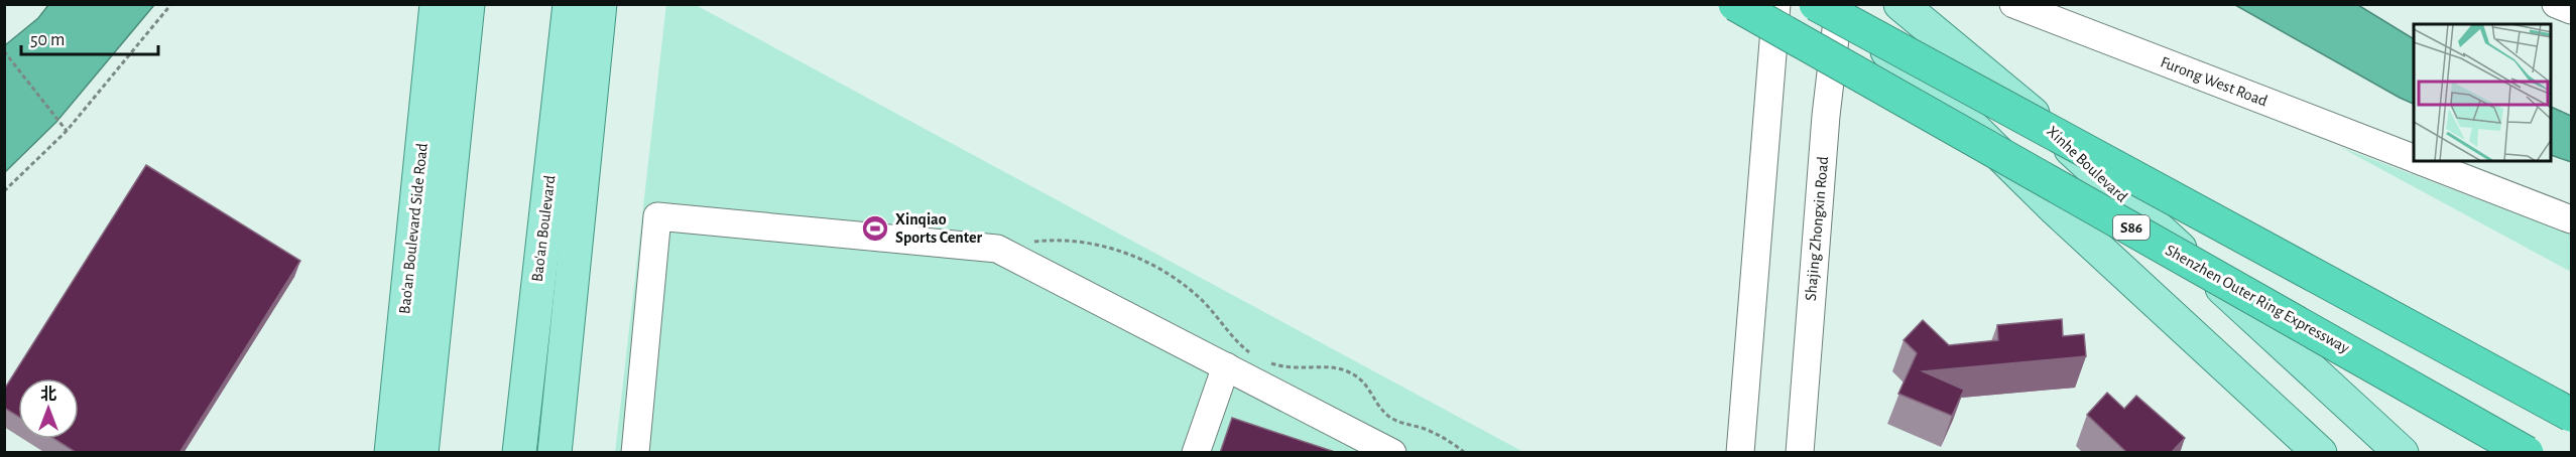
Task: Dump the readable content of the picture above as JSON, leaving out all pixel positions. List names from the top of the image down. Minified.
{"streets":{"highway":["S86","Shenzhen Outer Ring Expressway"],"main road":["Xinhe Boulevard","Bao'an Boulevard Side Road","Bao'an Boulevard"],"street":["Furong West Road","Shajing Zhongxin Road"]},"places":{"sports":["Xinqiao Sports Center"]},"scale_bar":"50 m","north":"top"}
